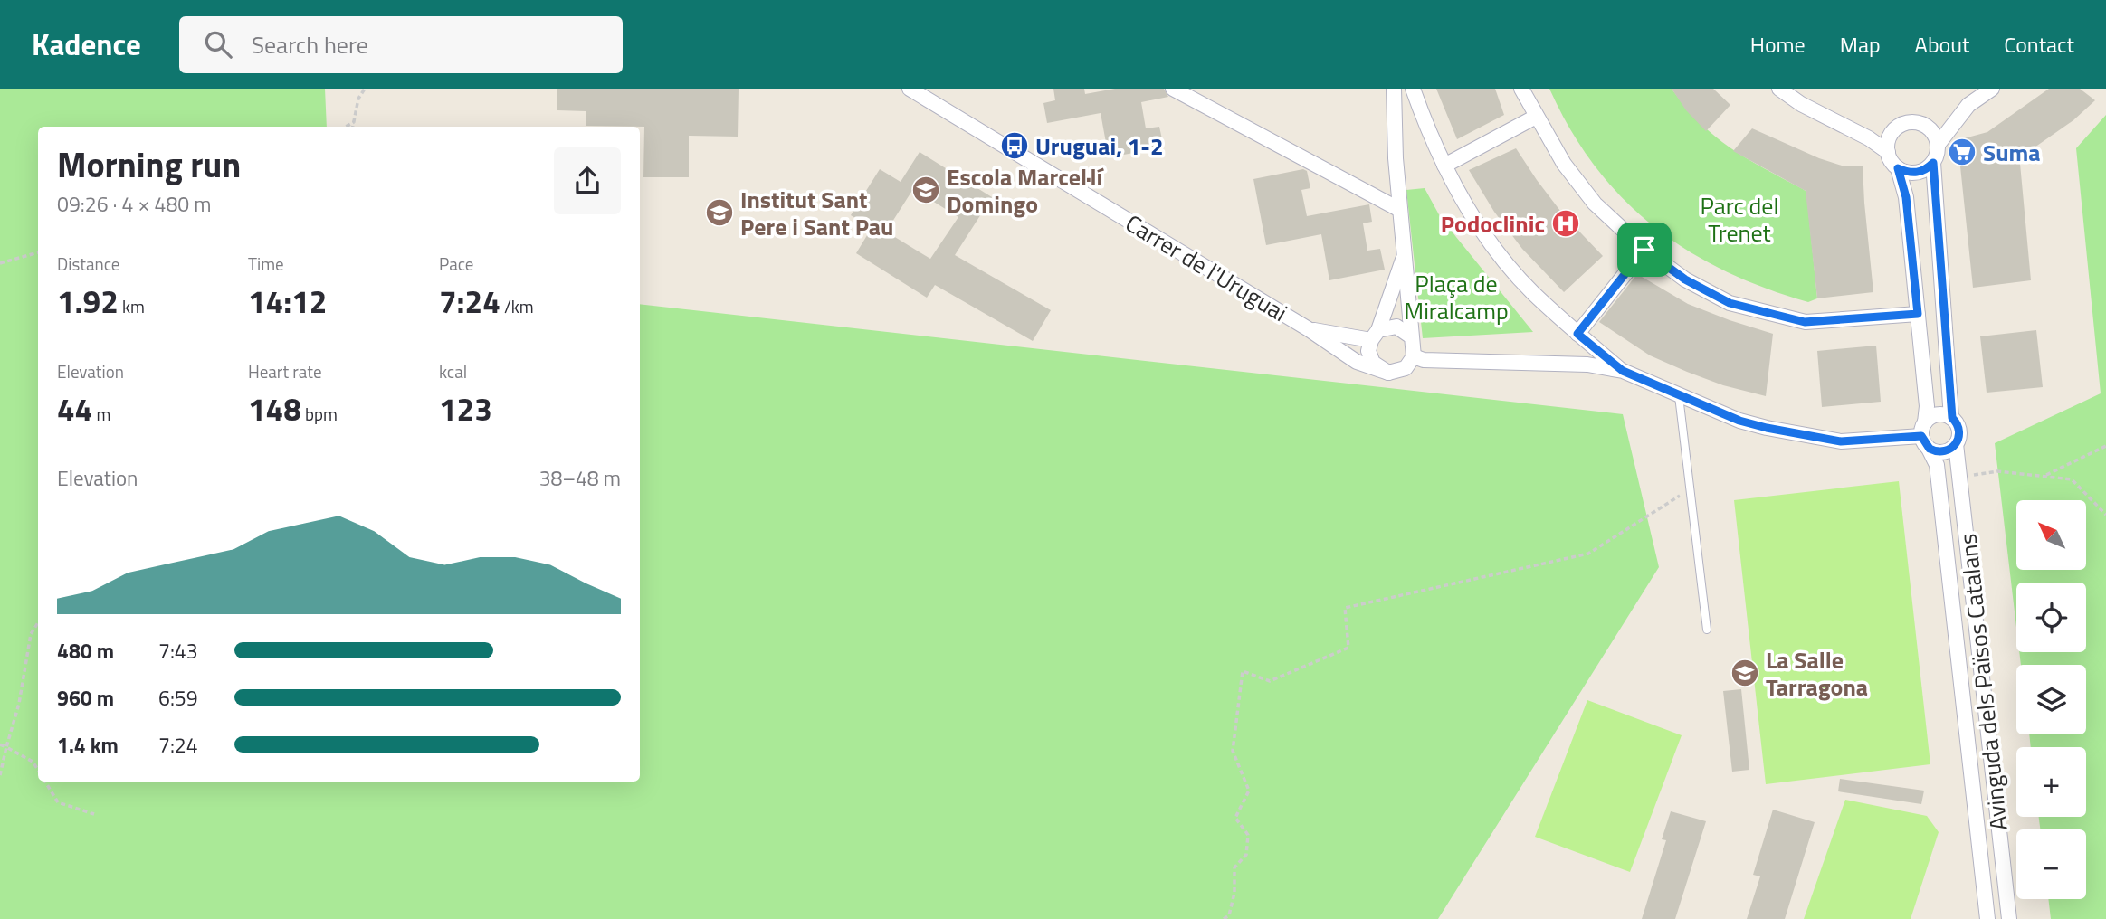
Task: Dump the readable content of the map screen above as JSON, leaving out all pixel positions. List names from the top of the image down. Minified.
{"streets":{"street":["Carrer de l'Uruguai","Avinguda dels Països Catalans"]},"parks":["Parc del Trenet","Plaça de Miralcamp"],"places":{"bus stop":["Uruguai, 1-2"],"supermarket":["Suma"],"school or university":["Escola Marcel·lí Domingo","Institut Sant Pere i Sant Pau","La Salle Tarragona"],"hospital":["Podoclinic"]},"north":"top left","page":{"header":"Kadence","search":"Search here","nav":["Home","Map","About","Contact"],"heading":["Morning run","09:26 · 4 × 480 m"],"stats":[["Distance","1.92 km"],["Time","14:12"],["Pace","7:24 /km"],["Elevation","44 m"],["Heart rate","148 bpm"],["kcal","123"]],"chart":["Elevation","38–48 m"],"map_buttons":["+","−"],"list":[{"name":"480 m","note":"7:43"},{"name":"960 m","note":"6:59"},{"name":"1.4 km","note":"7:24"}]}}
